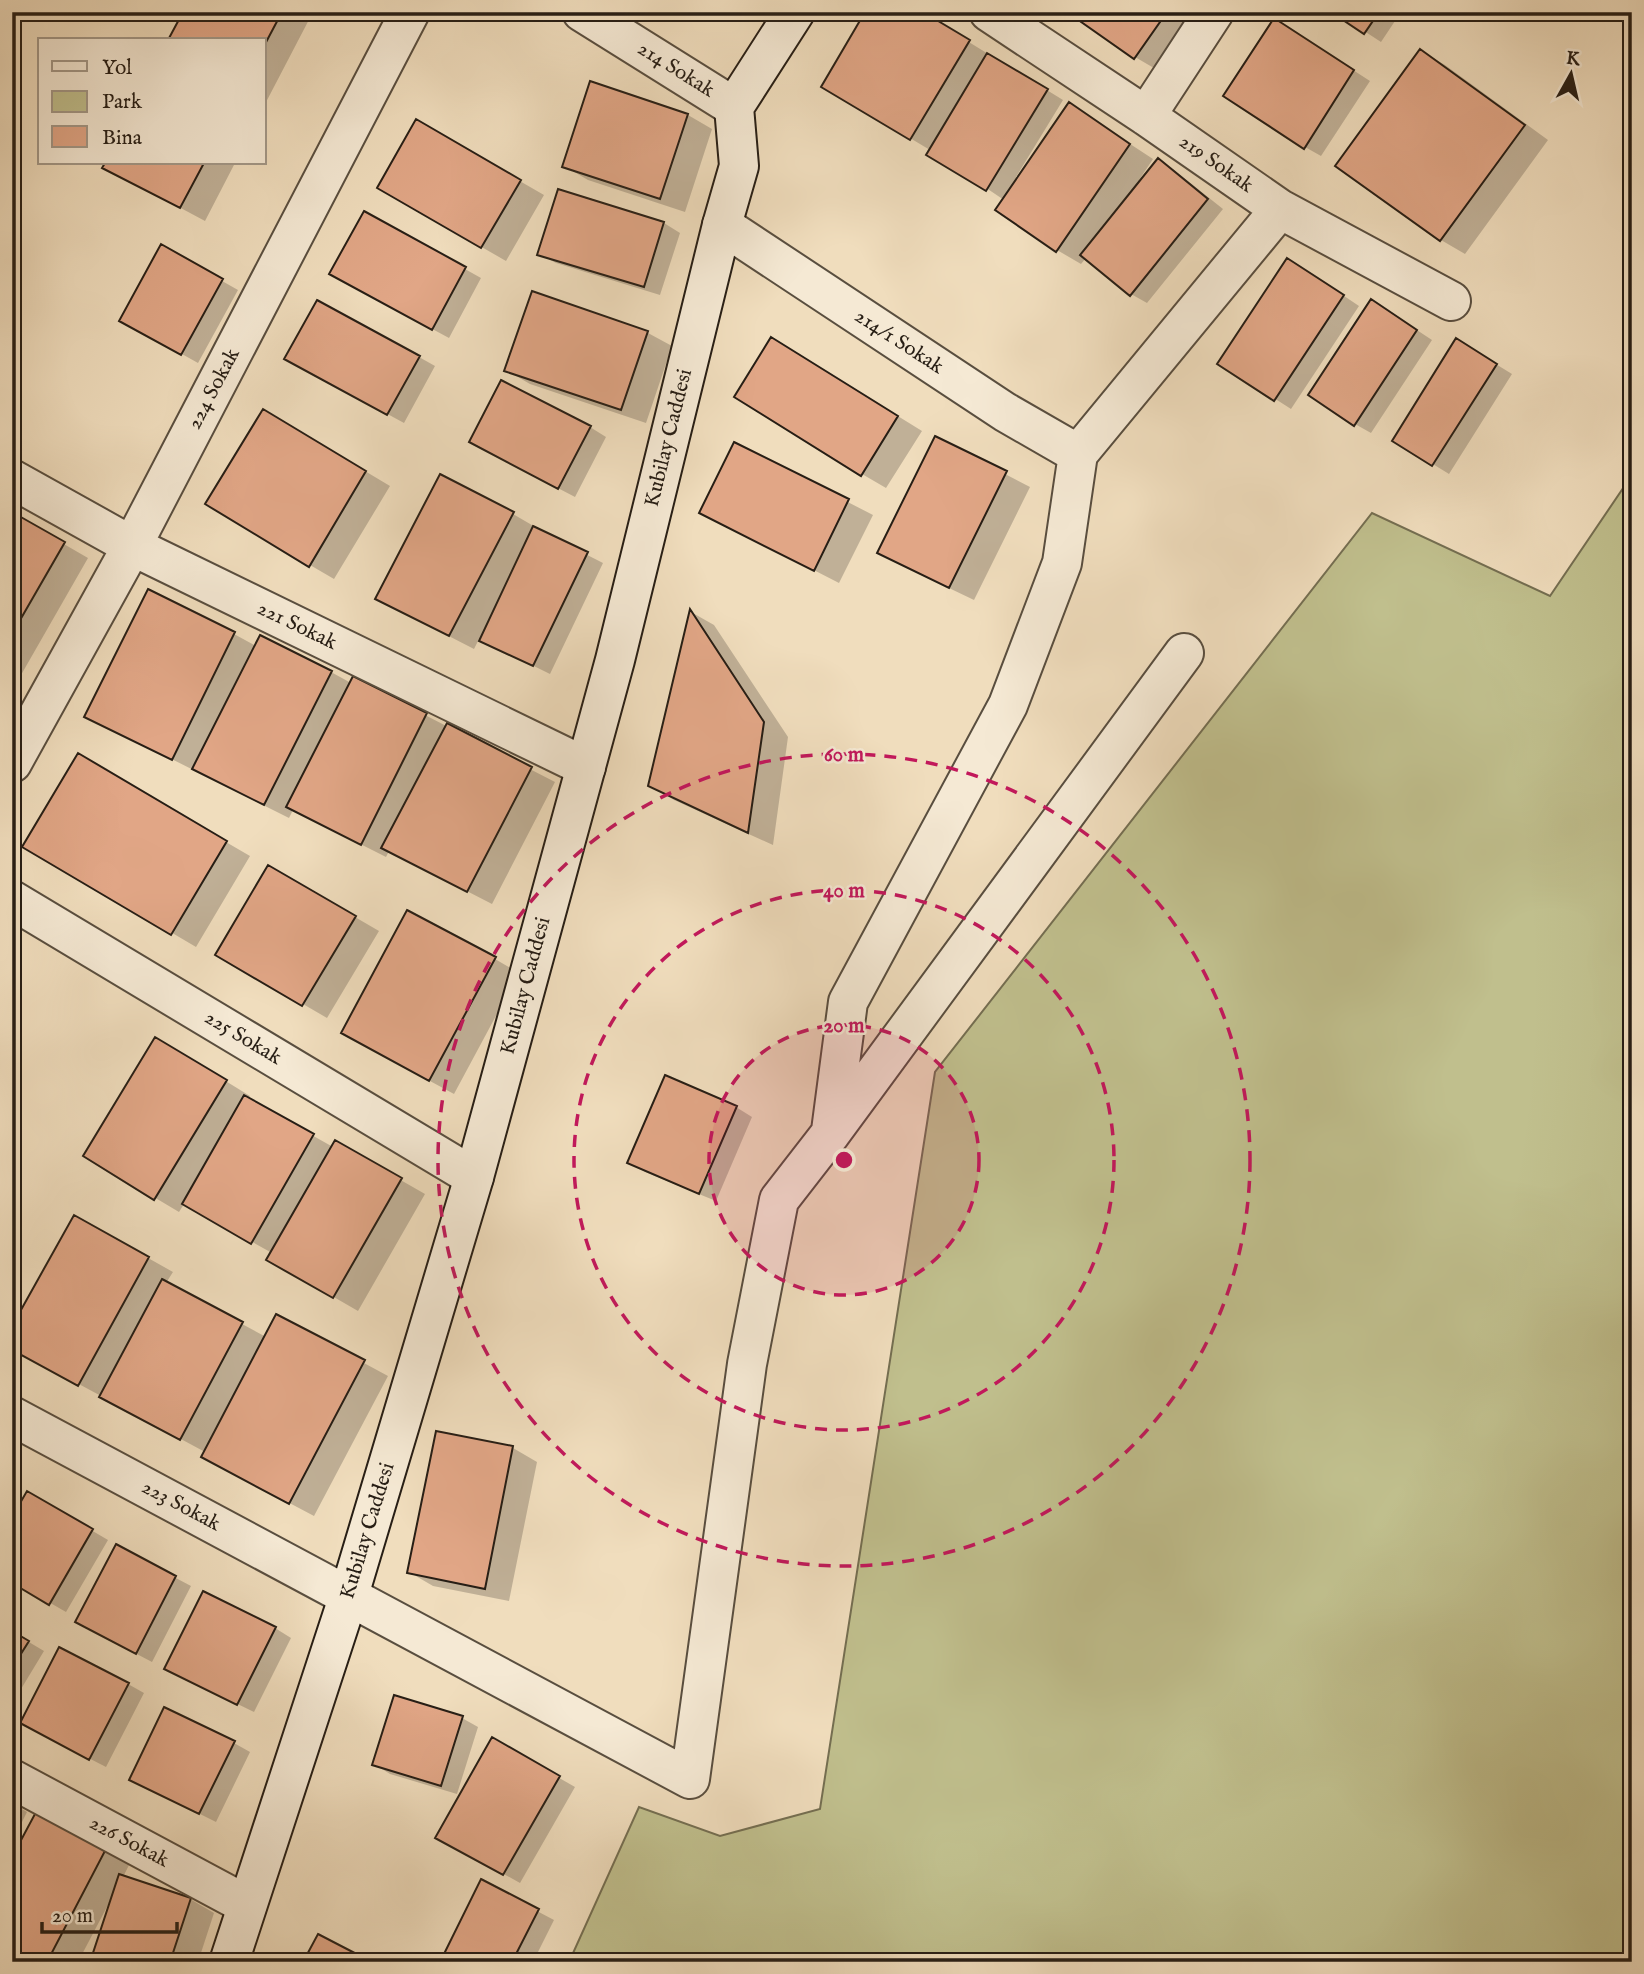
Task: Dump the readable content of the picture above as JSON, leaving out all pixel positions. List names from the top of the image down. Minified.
{"streets":{"street":["214 Sokak","219 Sokak","214/1 Sokak","224 Sokak","Kubilay Caddesi","221 Sokak","225 Sokak","223 Sokak","226 Sokak"]},"crossings":[["214 Sokak","Kubilay Caddesi"],["214/1 Sokak","Kubilay Caddesi"],["224 Sokak","221 Sokak"],["Kubilay Caddesi","221 Sokak"],["Kubilay Caddesi","225 Sokak"],["Kubilay Caddesi","223 Sokak"],["Kubilay Caddesi","226 Sokak"]],"legend":["Yol","Park","Bina"],"scale_bar":"20 m","north":"top","rings":["60 m","40 m","20 m"]}
